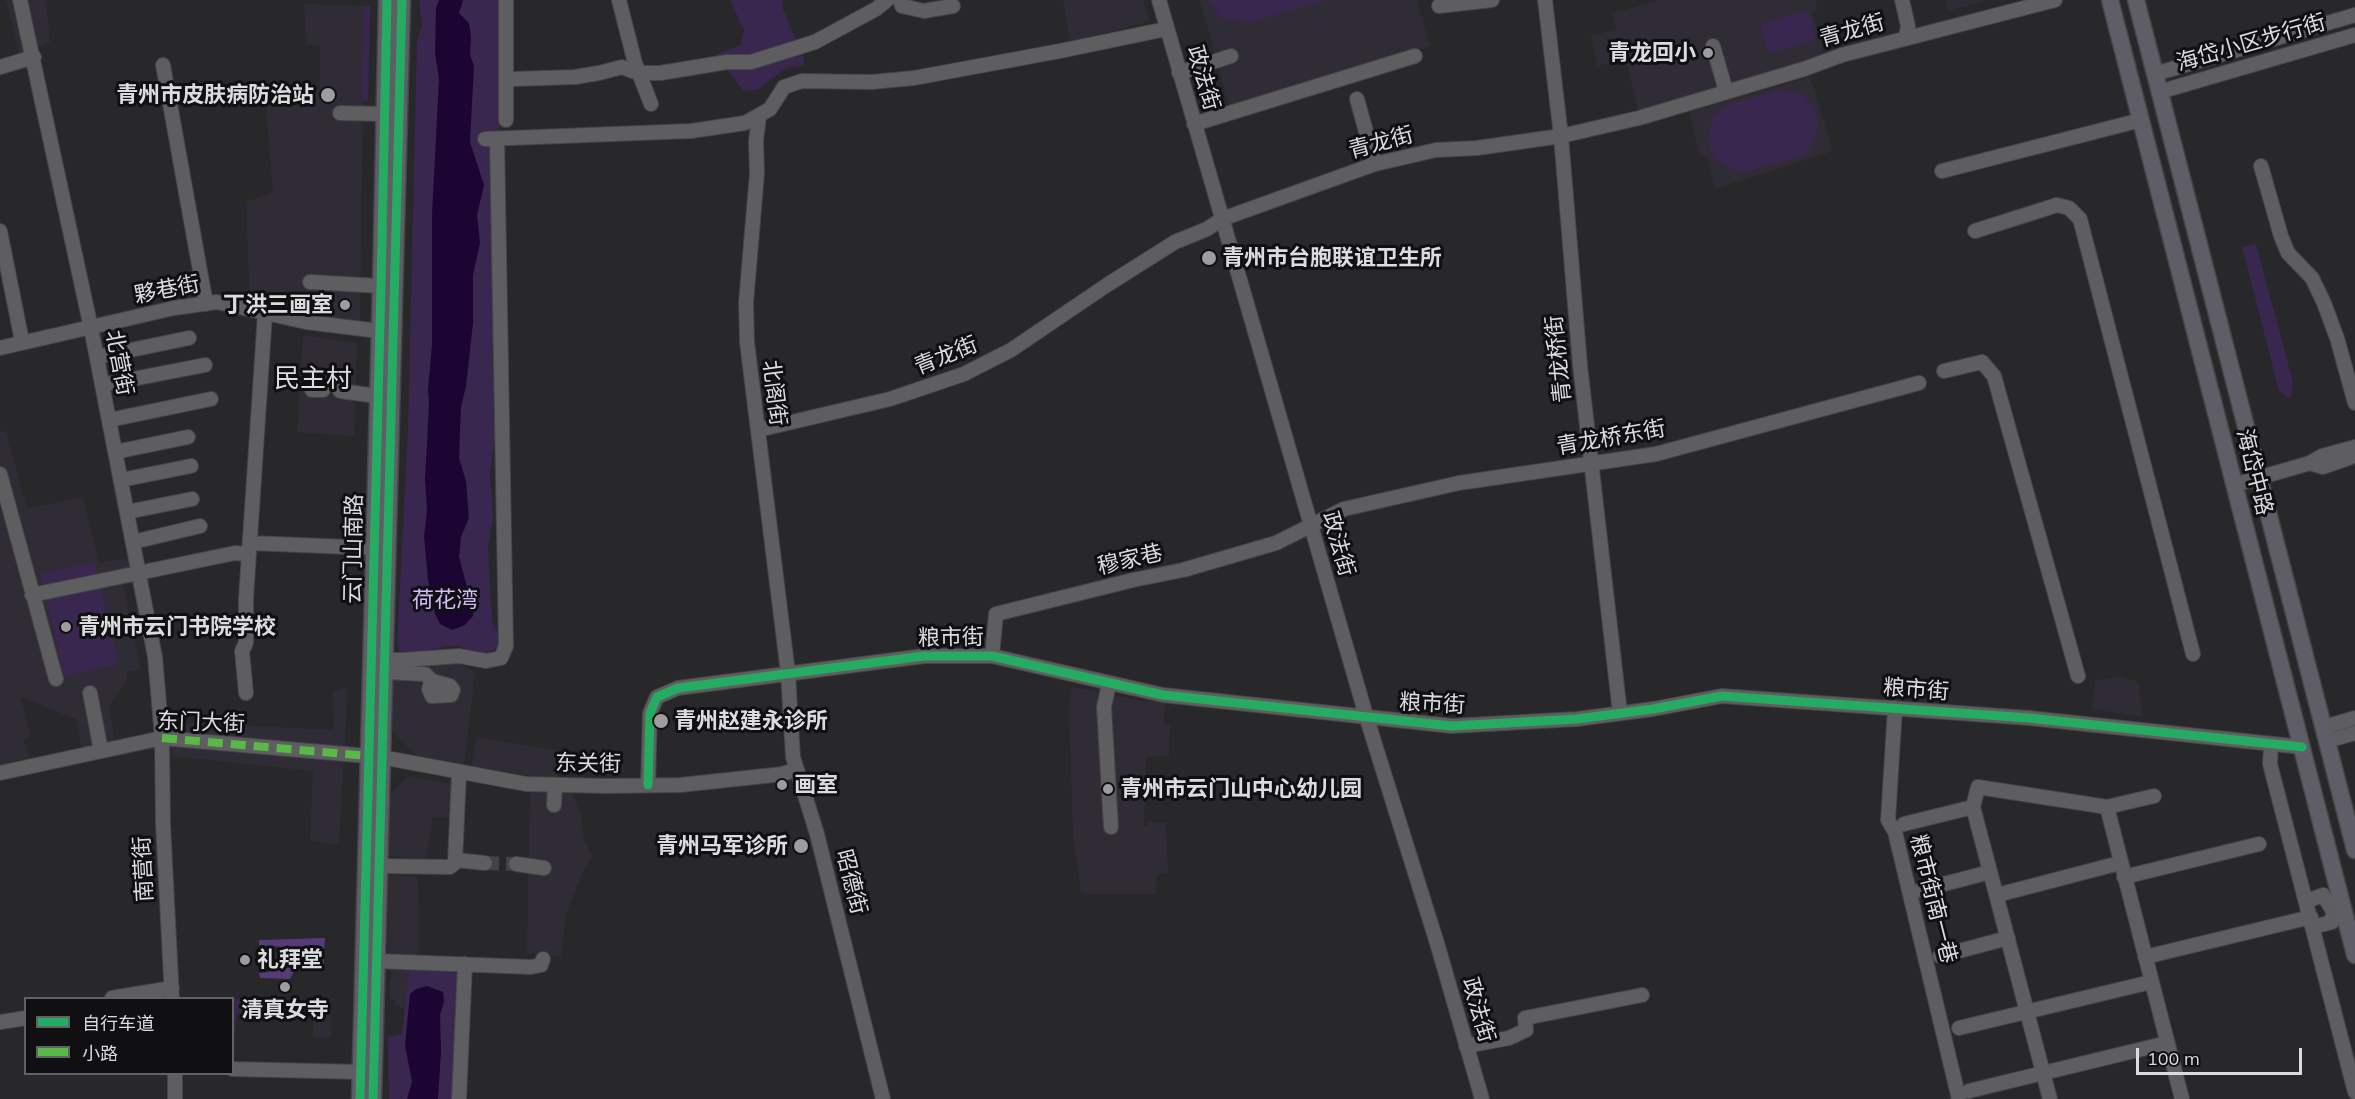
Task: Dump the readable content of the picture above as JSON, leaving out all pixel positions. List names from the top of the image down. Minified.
{"streets":{"main road":["海岱中路","云门山南路"],"street":["青龙街","海岱小区步行街","政法街","夥巷街","青龙桥街","北营街","北阁街","青龙桥东街","穆家巷","粮市街","东门大街","东关街","南营街","昭德街","粮市街南一巷"]},"crossings":[["青龙街","政法街"],["青龙街","青龙桥街"],["青龙街","北阁街"],["海岱小区步行街","海岱中路"],["政法街","青龙桥东街"],["政法街","穆家巷"],["政法街","粮市街"],["夥巷街","北营街"],["夥巷街","云门山南路"],["青龙桥街","青龙桥东街"],["青龙桥街","粮市街"],["北营街","东门大街"],["北营街","南营街"],["北阁街","粮市街"],["北阁街","昭德街"],["青龙桥东街","穆家巷"],["海岱中路","粮市街"],["云门山南路","东门大街"],["云门山南路","东关街"],["穆家巷","粮市街"],["粮市街","东关街"],["粮市街","昭德街"],["粮市街","粮市街南一巷"],["东门大街","东关街"],["东门大街","南营街"],["东关街","昭德街"]],"districts":["民主村"],"parks":["荷花湾"],"places":["青龙回小","青州市皮肤病防治站","青州市台胞联谊卫生所","丁洪三画室","青州市云门书院学校","青州赵建永诊所","画室","青州市云门山中心幼儿园","青州马军诊所","礼拜堂","清真女寺"],"legend":["自行车道","小路"],"scale_bar":"100 m"}
